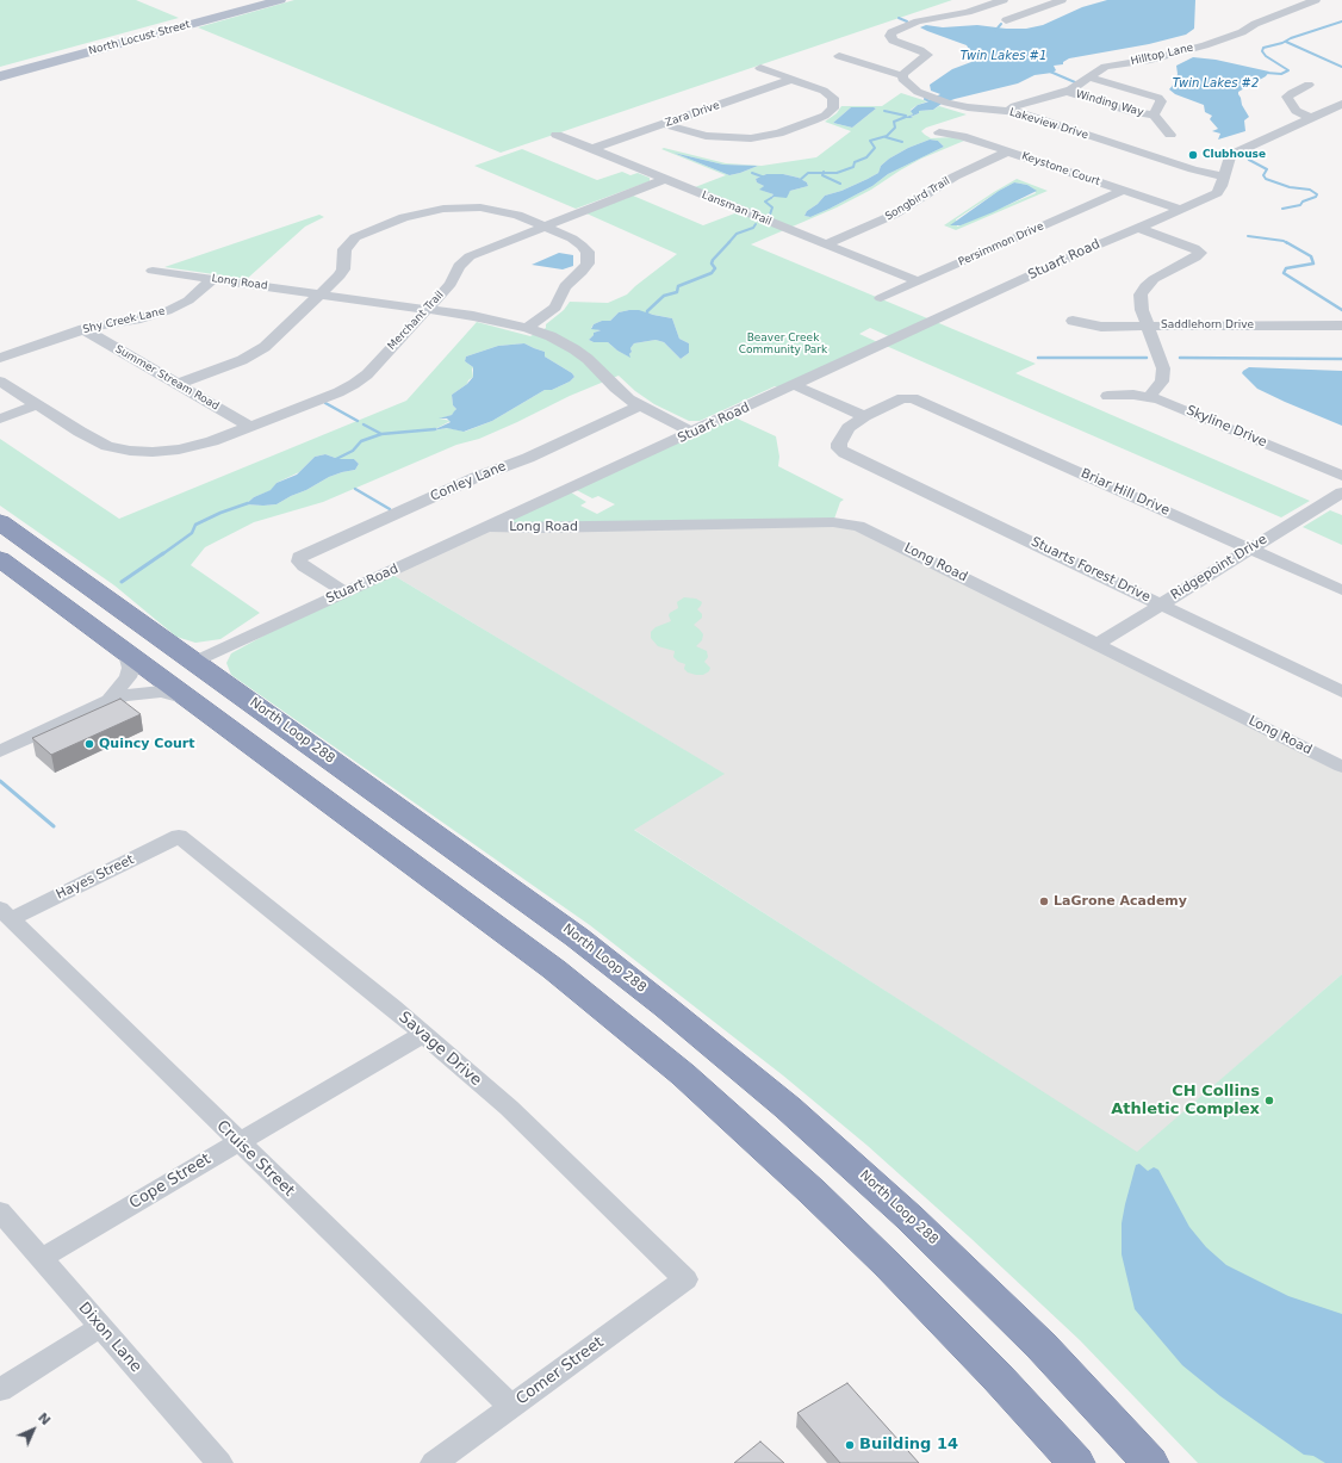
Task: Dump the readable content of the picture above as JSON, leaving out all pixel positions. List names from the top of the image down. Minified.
{"streets":{"highway":["North Loop 288"],"main road":["North Locust Street"],"street":["Hilltop Lane","Winding Way","Zara Drive","Lakeview Drive","Keystone Court","Songbird Trail","Lansman Trail","Persimmon Drive","Stuart Road","Long Road","Shy Creek Lane","Merchant Trail","Saddlehorn Drive","Summer Stream Road","Skyline Drive","Conley Lane","Briar Hill Drive","Ridgepoint Drive","Stuarts Forest Drive","Hayes Street","Savage Drive","Cruise Street","Cope Street","Dixon Lane","Comer Street"]},"crossings":[["Hilltop Lane","Winding Way"],["Hilltop Lane","Lakeview Drive"],["Zara Drive","Lansman Trail"],["Lakeview Drive","Stuart Road"],["Keystone Court","Songbird Trail"],["Keystone Court","Persimmon Drive"],["Keystone Court","Stuart Road"],["Songbird Trail","Lansman Trail"],["Lansman Trail","Persimmon Drive"],["Lansman Trail","Merchant Trail"],["Stuart Road","Long Road"],["Stuart Road","Conley Lane"],["Stuart Road","North Loop 288"],["Long Road","Shy Creek Lane"],["Long Road","Merchant Trail"],["Long Road","Conley Lane"],["Long Road","Ridgepoint Drive"],["Shy Creek Lane","Summer Stream Road"],["Merchant Trail","Summer Stream Road"],["Briar Hill Drive","Ridgepoint Drive"],["Briar Hill Drive","Stuarts Forest Drive"],["Ridgepoint Drive","Stuarts Forest Drive"],["Hayes Street","Savage Drive"],["Hayes Street","Cruise Street"],["Savage Drive","Cope Street"],["Savage Drive","Comer Street"],["Cruise Street","Cope Street"],["Cruise Street","Comer Street"],["Cope Street","Dixon Lane"]],"water":["Twin Lakes #1","Twin Lakes #2"],"parks":["Beaver Creek Community Park"],"places":["Clubhouse","Quincy Court","LaGrone Academy","CH Collins Athletic Complex","Building 14"],"north":"top right"}
